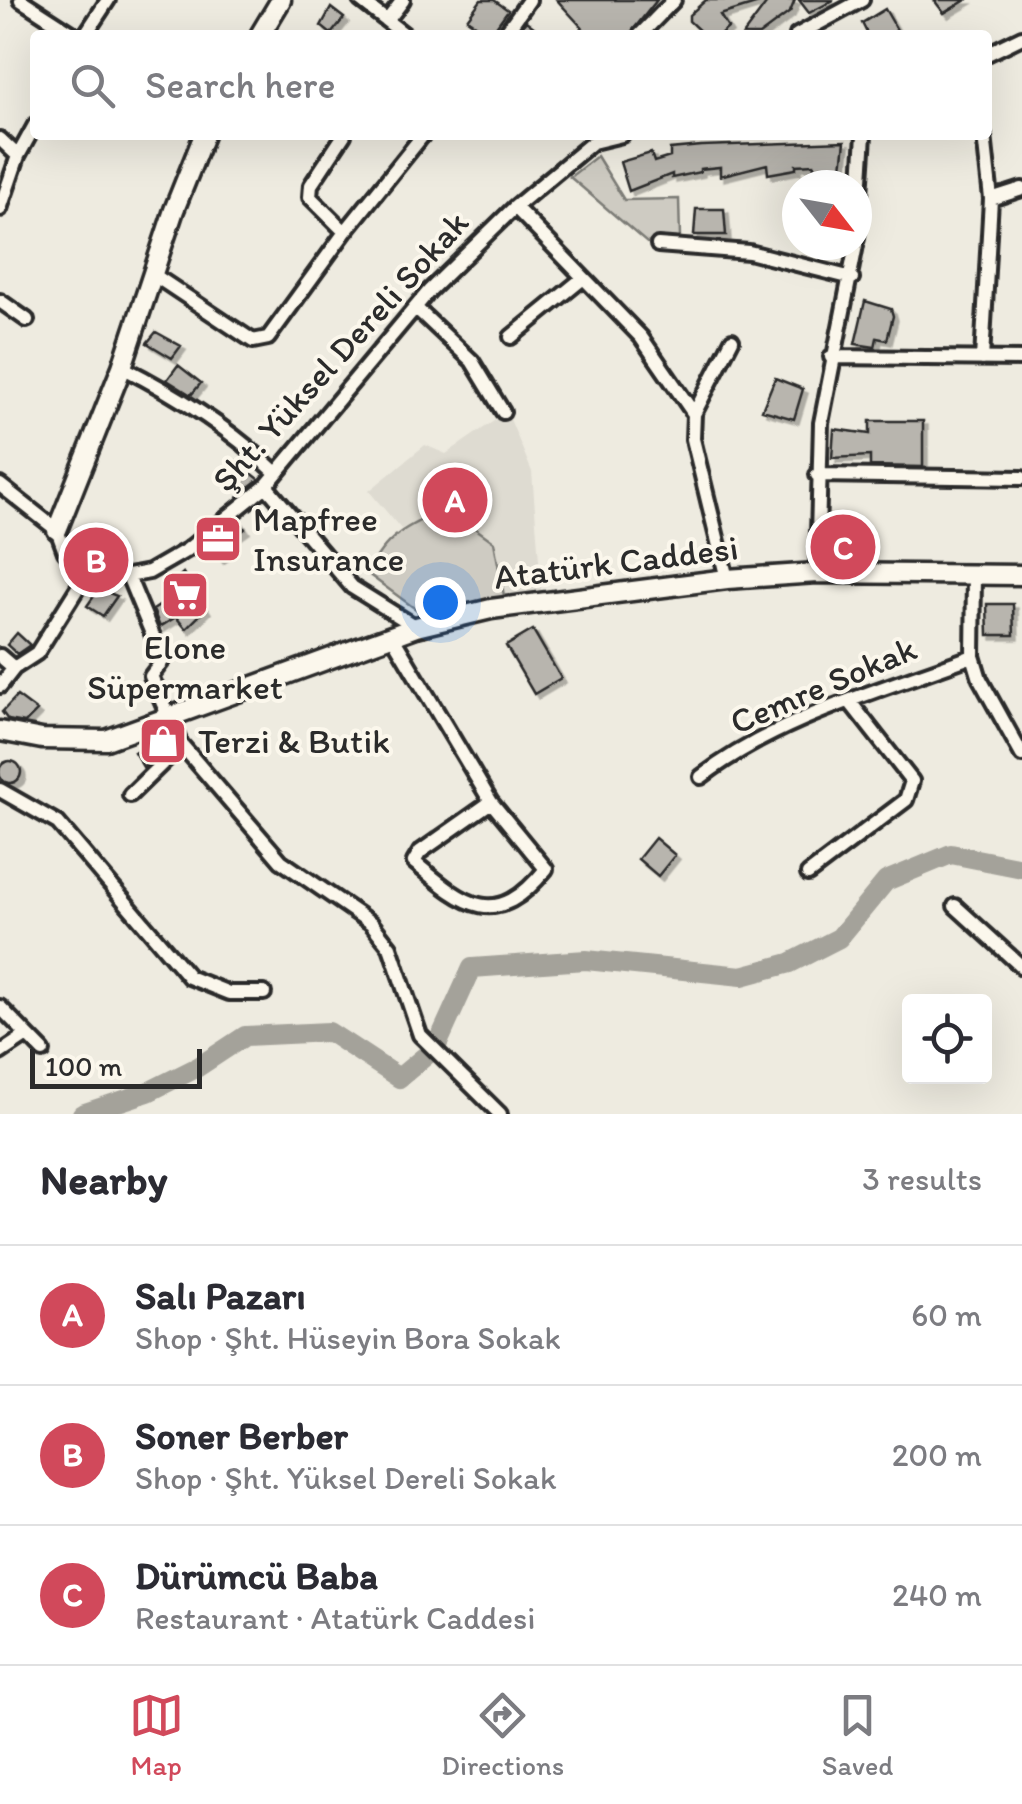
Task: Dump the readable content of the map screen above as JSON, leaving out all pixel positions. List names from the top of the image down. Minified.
{"streets":{"main road":["Atatürk Caddesi"],"street":["Şht. Yüksel Dereli Sokak","Cemre Sokak"]},"places":{"office":["Mapfree Insurance"],"supermarket":["Elone Süpermarket"],"shop":["Terzi & Butik"]},"scale_bar":"100 m","north":"bottom right","page":{"search":"Search here","pins":["A","C","B"],"scale":"100 m","heading":["Nearby","3 results"],"list":[{"mark":"A","name":"Salı Pazarı","note":"Shop · Şht. Hüseyin Bora Sokak","value":"60 m"},{"mark":"B","name":"Soner Berber","note":"Shop · Şht. Yüksel Dereli Sokak","value":"200 m"},{"mark":"C","name":"Dürümcü Baba","note":"Restaurant · Atatürk Caddesi","value":"240 m"}],"nav":["Map","Directions","Saved"]}}
